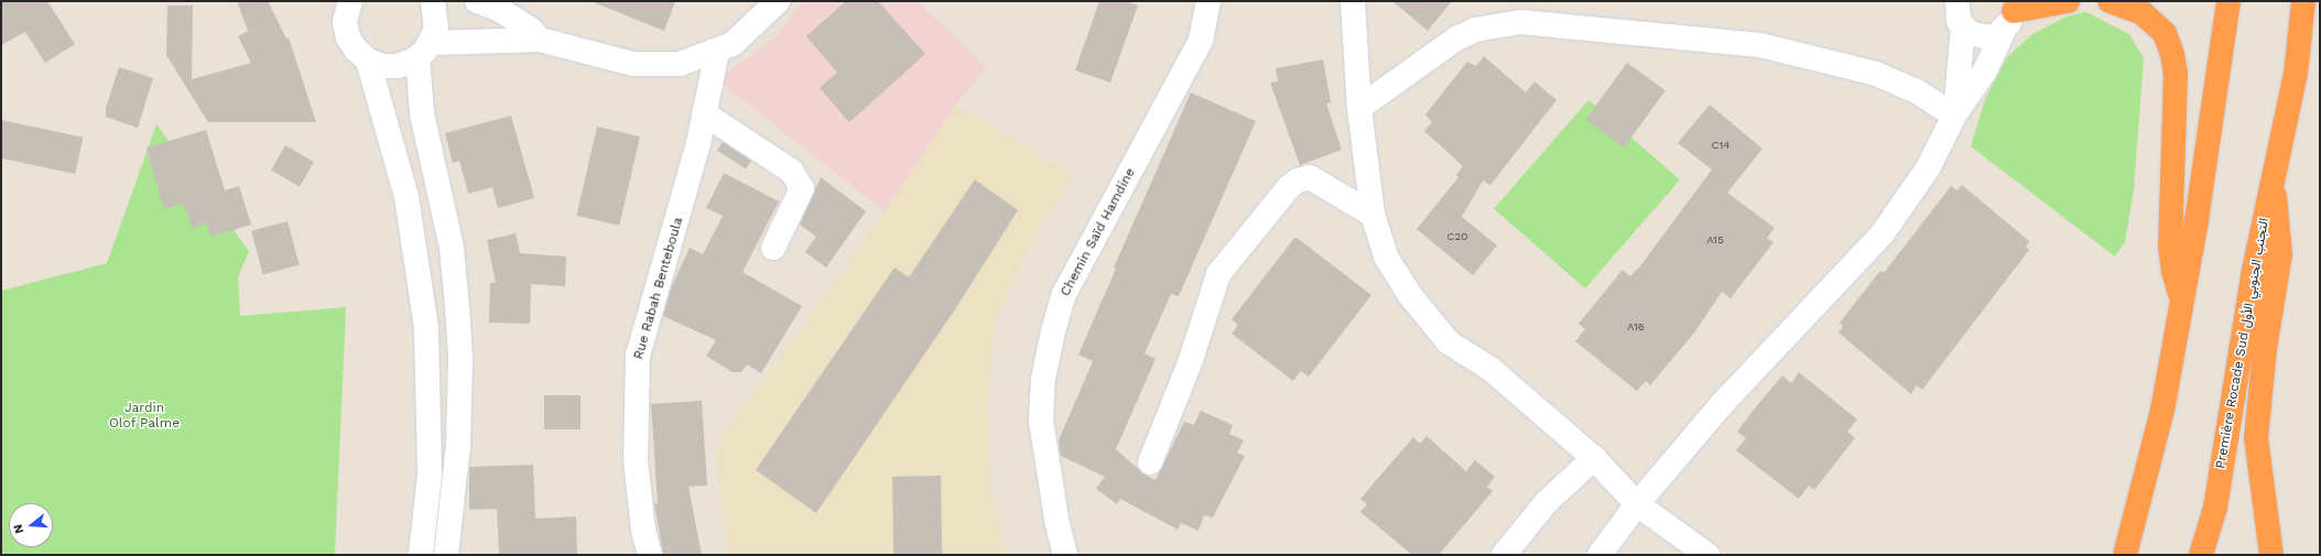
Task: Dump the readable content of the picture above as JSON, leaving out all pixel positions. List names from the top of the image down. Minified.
{"streets":{"highway":["Première Rocade Sud التجنب الجنوبي الأول"],"street":["Chemin Saïd Hamdine","Rue Rabah Benteboula"]},"parks":["Jardin Olof Palme"],"house_numbers":["C14","C20","A15","A16"],"north":"left"}
